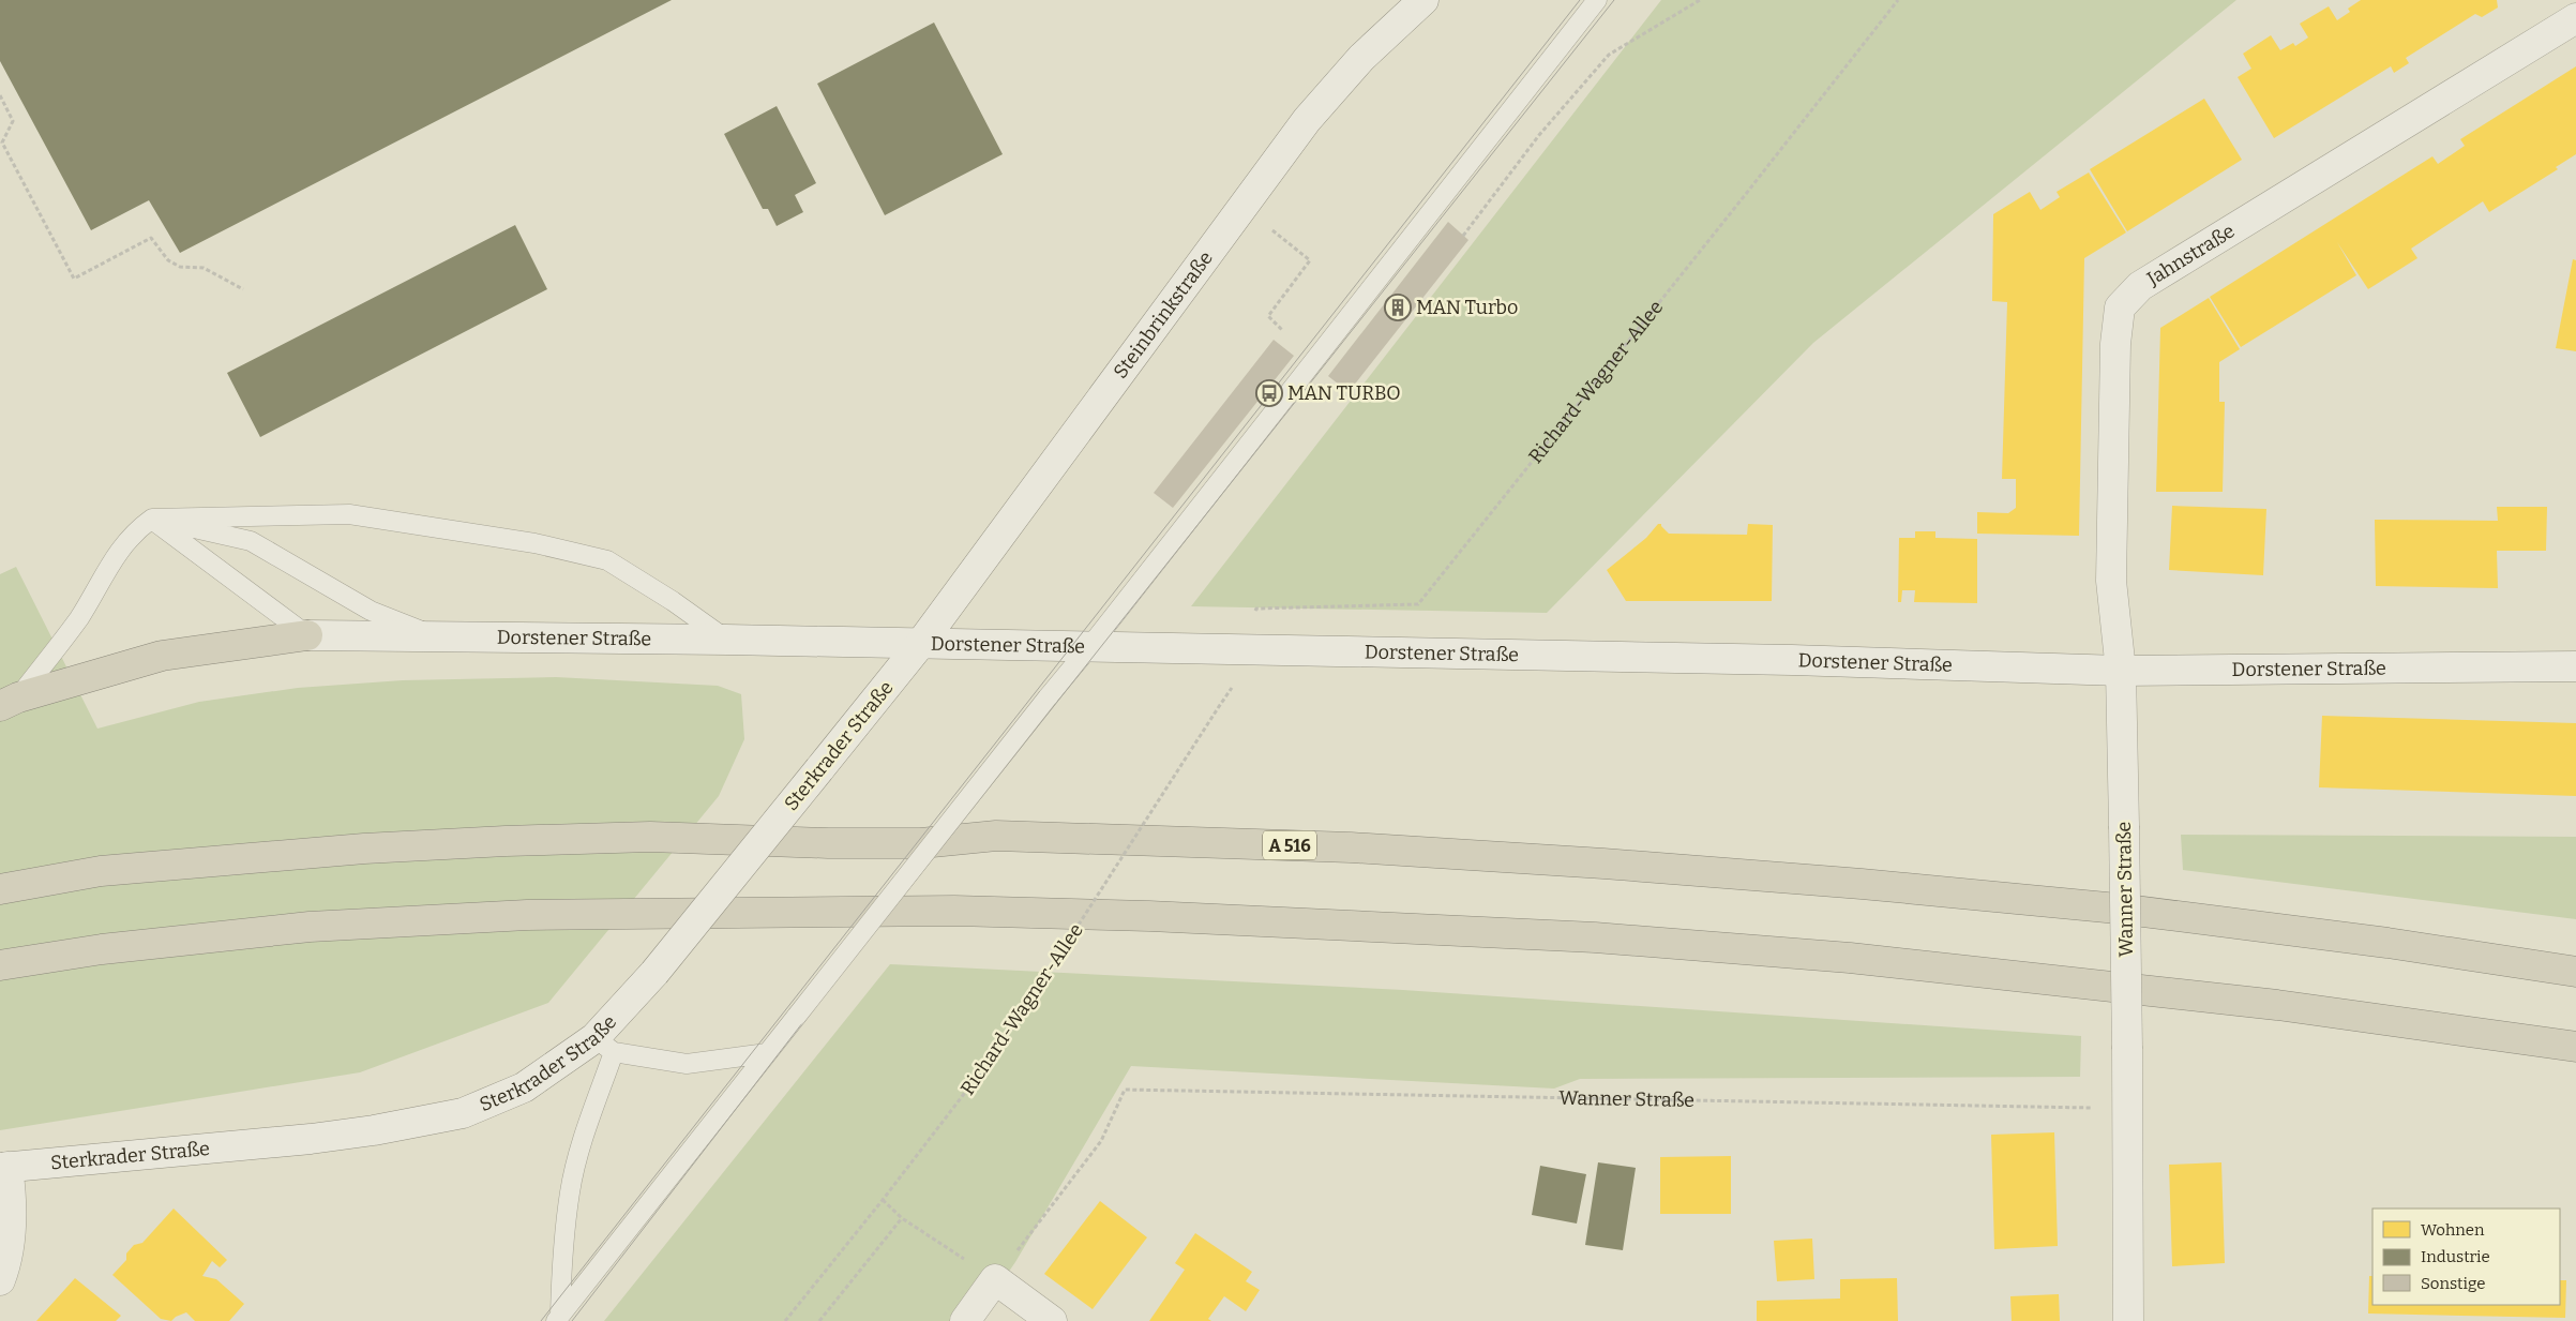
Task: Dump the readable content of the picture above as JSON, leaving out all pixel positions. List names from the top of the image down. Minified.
{"streets":{"highway":["A 516"],"street":["Jahnstraße","Steinbrinkstraße","Dorstener Straße","Sterkrader Straße","Wanner Straße"],"path":["Richard-Wagner-Allee"]},"crossings":[["Jahnstraße","Dorstener Straße"],["Jahnstraße","Wanner Straße"],["Steinbrinkstraße","Dorstener Straße"],["Steinbrinkstraße","Sterkrader Straße"],["Richard-Wagner-Allee","Dorstener Straße"],["Dorstener Straße","Sterkrader Straße"],["Dorstener Straße","Wanner Straße"]],"places":{"building":["MAN Turbo"],"bus stop":["MAN TURBO"]},"legend":["Wohnen","Industrie","Sonstige"]}
